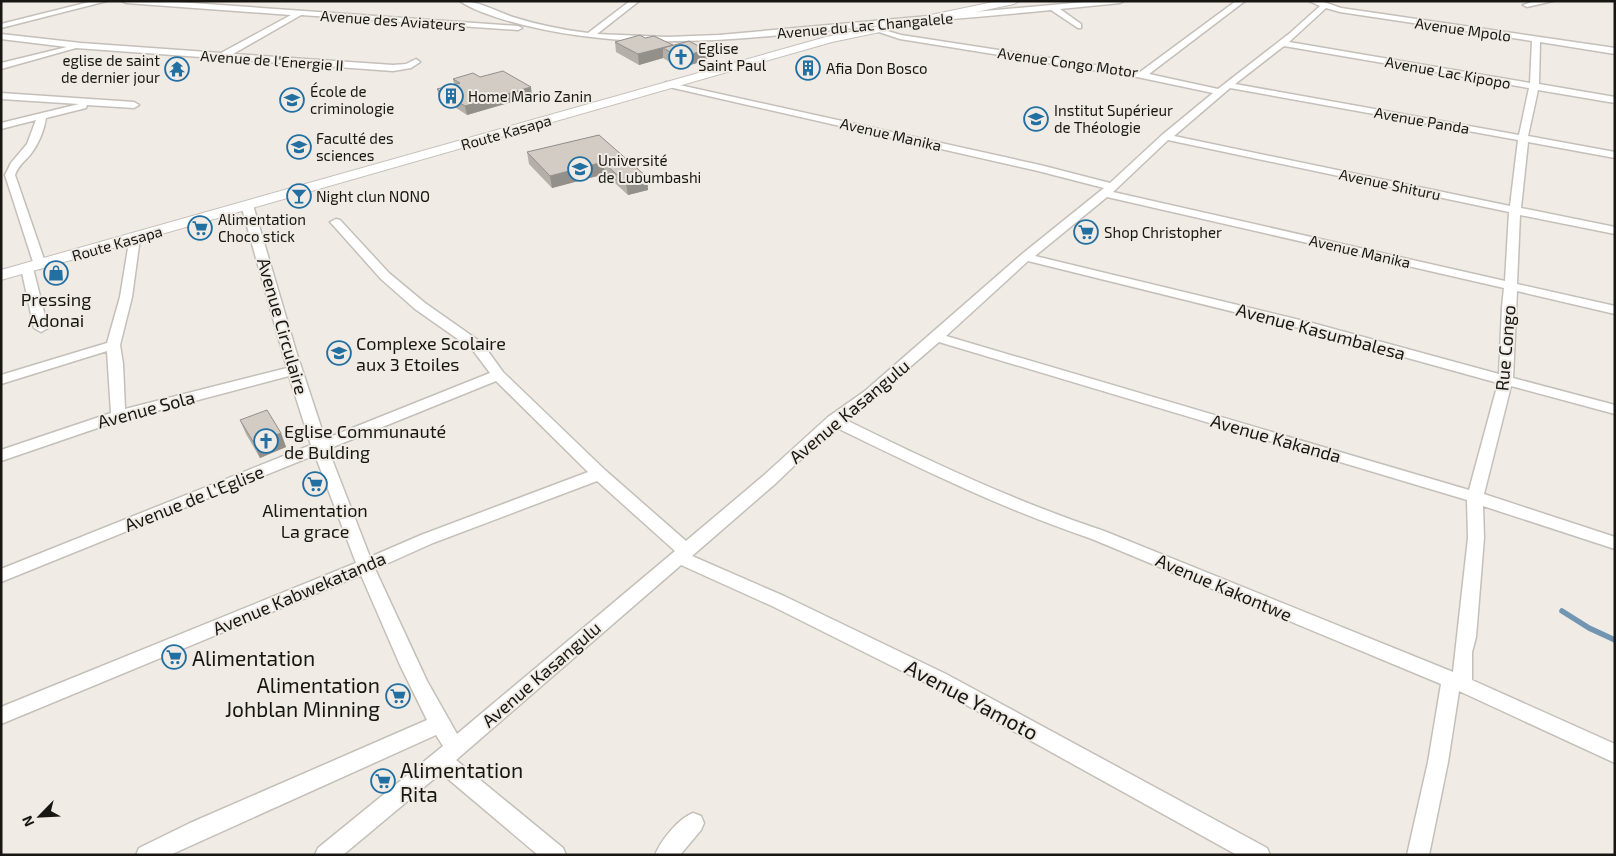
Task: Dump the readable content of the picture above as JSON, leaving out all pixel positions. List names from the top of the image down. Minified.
{"streets":{"main road":["Route Kasapa"],"street":["Avenue des Aviateurs","Avenue du Lac Changalele","Avenue Mpolo","Avenue de l'Energie II","Avenue Congo Motor","Avenue Lac Kipopo","Avenue Panda","Avenue Manika","Avenue Shituru","Avenue Circulaire","Avenue Kasumbalesa","Rue Congo","Avenue Sola","Avenue Kasangulu","Avenue Kakanda","Avenue de L'Eglise","Avenue Kakontwe","Avenue Kabwekatanda","Avenue Yamoto"]},"crossings":[["Avenue des Aviateurs","Avenue du Lac Changalele"],["Avenue du Lac Changalele","Avenue Congo Motor"],["Avenue du Lac Changalele","Route Kasapa"],["Avenue Mpolo","Rue Congo"],["Avenue Mpolo","Avenue Kasangulu"],["Avenue Congo Motor","Avenue Panda"],["Avenue Congo Motor","Route Kasapa"],["Avenue Lac Kipopo","Rue Congo"],["Avenue Lac Kipopo","Avenue Kasangulu"],["Avenue Panda","Rue Congo"],["Avenue Panda","Avenue Kasangulu"],["Route Kasapa","Avenue Manika"],["Route Kasapa","Avenue Circulaire"],["Avenue Manika","Rue Congo"],["Avenue Manika","Avenue Kasangulu"],["Avenue Shituru","Rue Congo"],["Avenue Shituru","Avenue Kasangulu"],["Avenue Circulaire","Avenue Sola"],["Avenue Circulaire","Avenue Kasangulu"],["Avenue Circulaire","Avenue de L'Eglise"],["Avenue Circulaire","Avenue Kabwekatanda"],["Avenue Kasumbalesa","Rue Congo"],["Avenue Kasumbalesa","Avenue Kasangulu"],["Rue Congo","Avenue Kakanda"],["Rue Congo","Avenue Kakontwe"],["Avenue Kasangulu","Avenue Kakanda"],["Avenue Kasangulu","Avenue Kakontwe"],["Avenue Kasangulu","Avenue Yamoto"],["Avenue de L'Eglise","Avenue Yamoto"],["Avenue Kabwekatanda","Avenue Yamoto"]],"places":{"church":["Eglise Saint Paul","Eglise Communauté de Bulding"],"building":["Afia Don Bosco","Home Mario Zanin"],"temple":["eglise de saint de dernier jour"],"school or university":["École de criminologie","Institut Supérieur de Théologie","Faculté des sciences","Université de Lubumbashi","Complexe Scolaire aux 3 Etoiles"],"bar":["Night clun NONO"],"supermarket":["Alimentation Choco stick","Shop Christopher","Alimentation La grace","Alimentation","Alimentation Johblan Minning","Alimentation Rita"],"shop":["Pressing Adonai"]},"north":"bottom left"}
